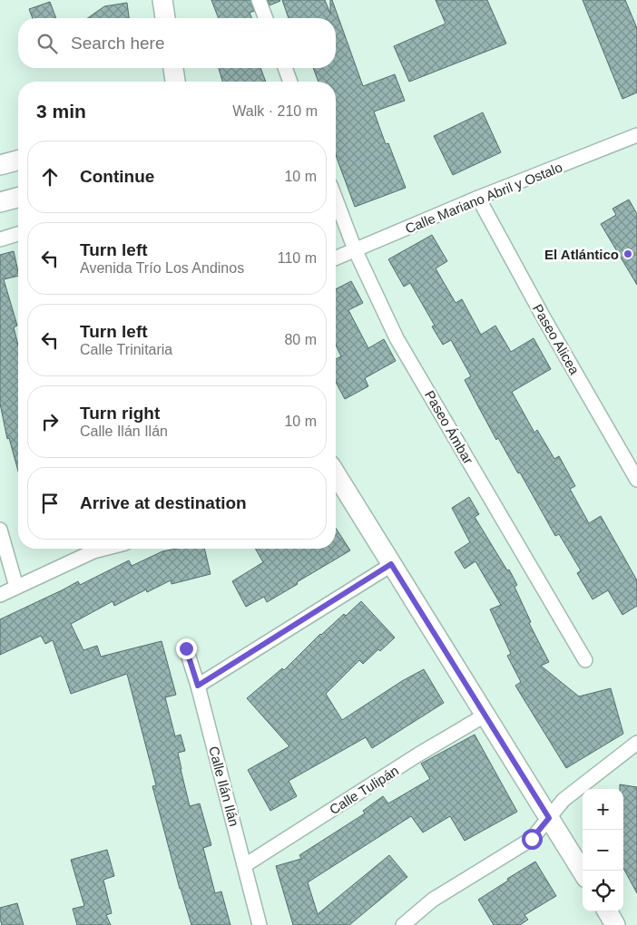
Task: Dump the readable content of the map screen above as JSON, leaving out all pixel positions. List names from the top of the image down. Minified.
{"streets":{"street":["Calle Mariano Abril y Ostalo","Paseo Alicea","Paseo Ámbar","Calle Ilán Ilán","Calle Tulipán"]},"crossings":[["Calle Mariano Abril y Ostalo","Paseo Alicea"],["Calle Mariano Abril y Ostalo","Paseo Ámbar"],["Calle Ilán Ilán","Calle Tulipán"]],"places":["El Atlántico"],"page":{"search":"Search here","heading":["3 min","Walk · 210 m"],"list":[["Continue","10 m"],["Turn left","Avenida Trío Los Andinos","110 m"],["Turn left","Calle Trinitaria","80 m"],["Turn right","Calle Ilán Ilán","10 m"],"Arrive at destination"],"map_buttons":["+","−"]}}
